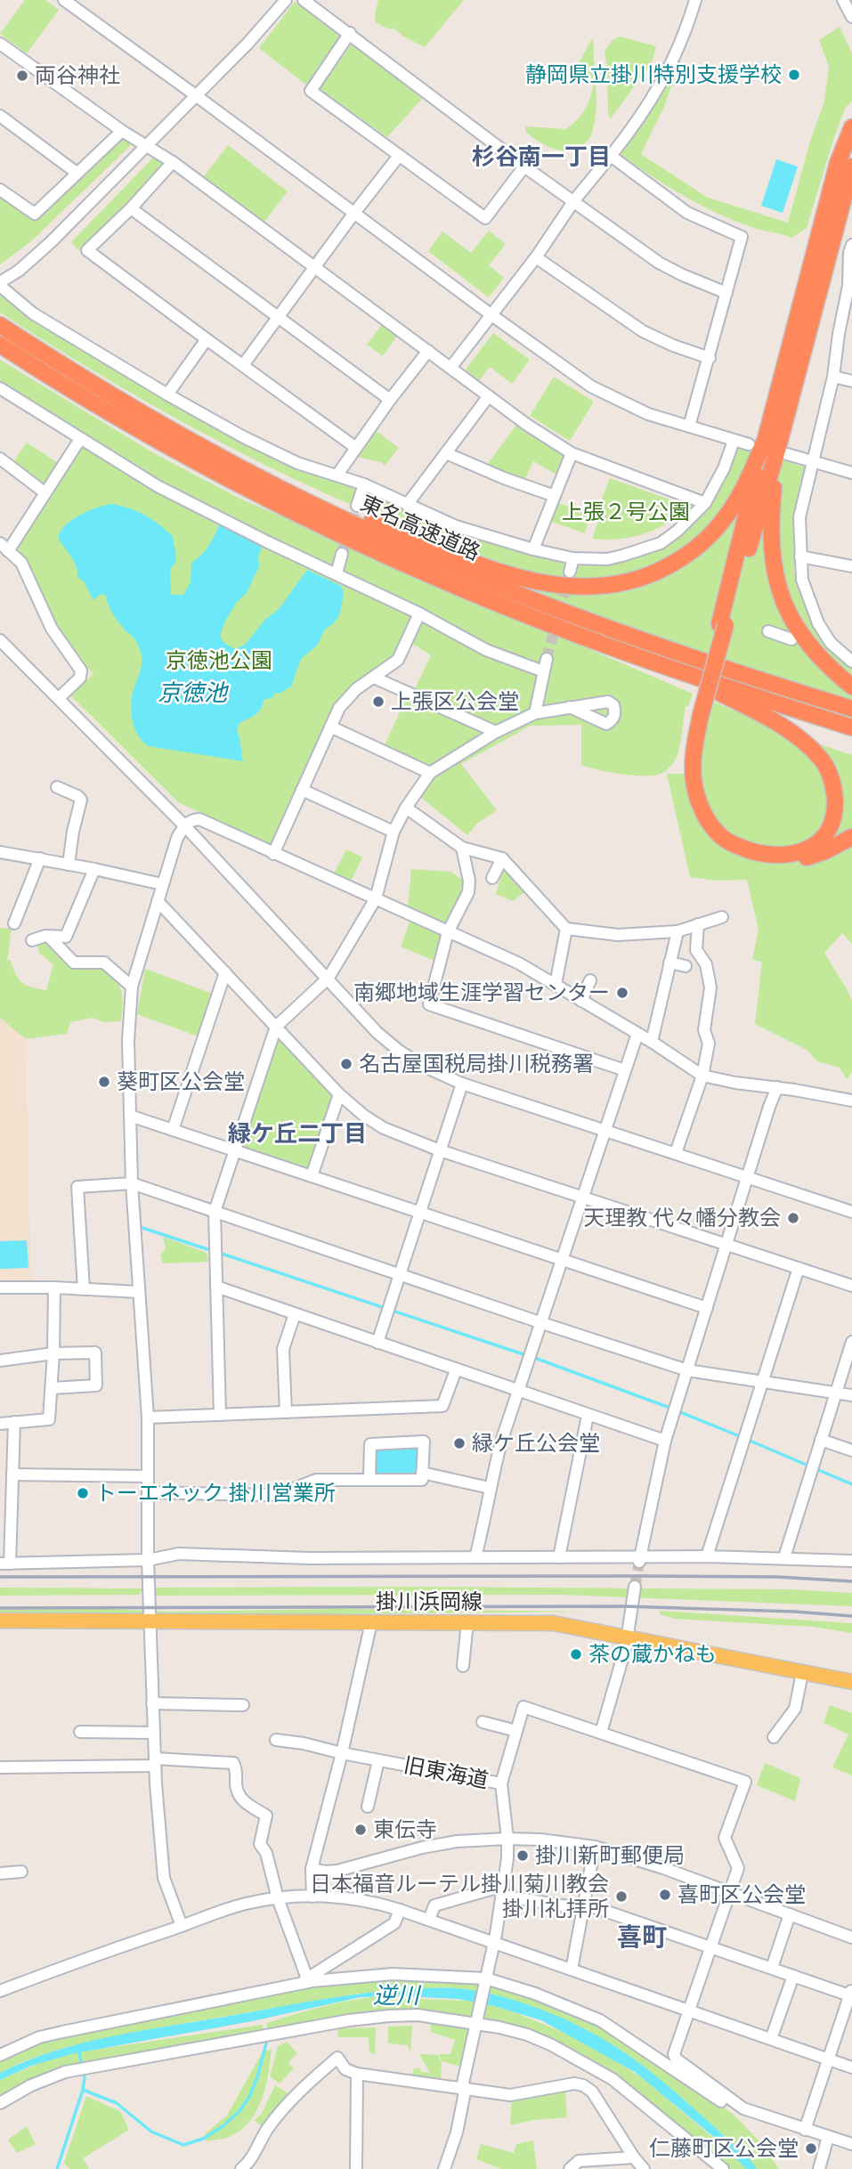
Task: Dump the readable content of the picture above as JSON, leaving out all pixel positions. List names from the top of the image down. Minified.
{"streets":{"highway":["東名高速道路"],"main road":["掛川浜岡線"],"street":["旧東海道"]},"districts":["杉谷南一丁目","緑ケ丘二丁目","喜町"],"water":["京徳池","逆川"],"parks":["上張２号公園","京徳池公園"],"places":["静岡県立掛川特別支援学校","両谷神社","上張区公会堂","南郷地域生涯学習センター","名古屋国税局掛川税務署","葵町区公会堂","天理教 代々幡分教会","緑ケ丘公会堂","トーエネック 掛川営業所","茶の蔵かねも","東伝寺","掛川新町郵便局","喜町区公会堂","日本福音ルーテル掛川菊川教会 掛川礼拝所","仁藤町区公会堂"]}
